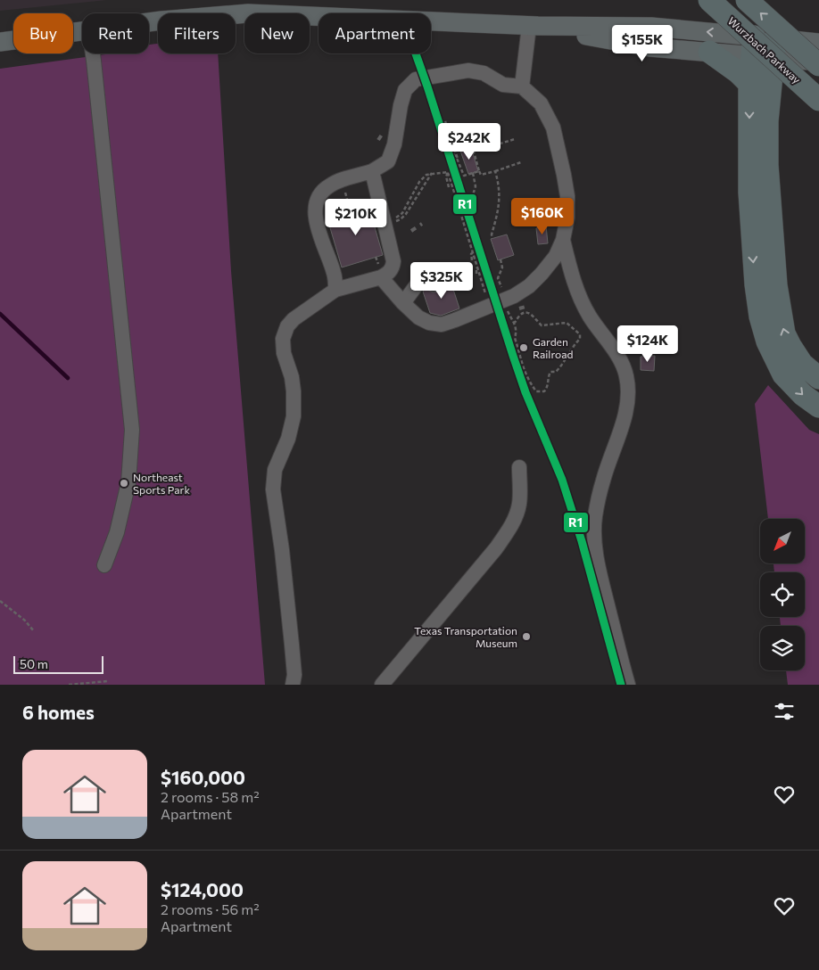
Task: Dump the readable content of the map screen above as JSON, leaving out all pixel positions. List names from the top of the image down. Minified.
{"streets":{"highway":["Wurzbach Parkway"]},"places":["Garden Railroad","Northeast Sports Park","Texas Transportation Museum"],"lines":["transit line R1"],"scale_bar":"50 m","north":"bottom left","page":{"chip":["Buy","Rent","Filters","New","Apartment"],"price":["$155K","$242K","$160K","$210K","$325K","$124K"],"scale":"50 m","heading":"6 homes","list":[{"name":"$160,000","note":"2 rooms · 58 m² · Apartment"},{"name":"$124,000","note":"2 rooms · 56 m² · Apartment"}]}}
